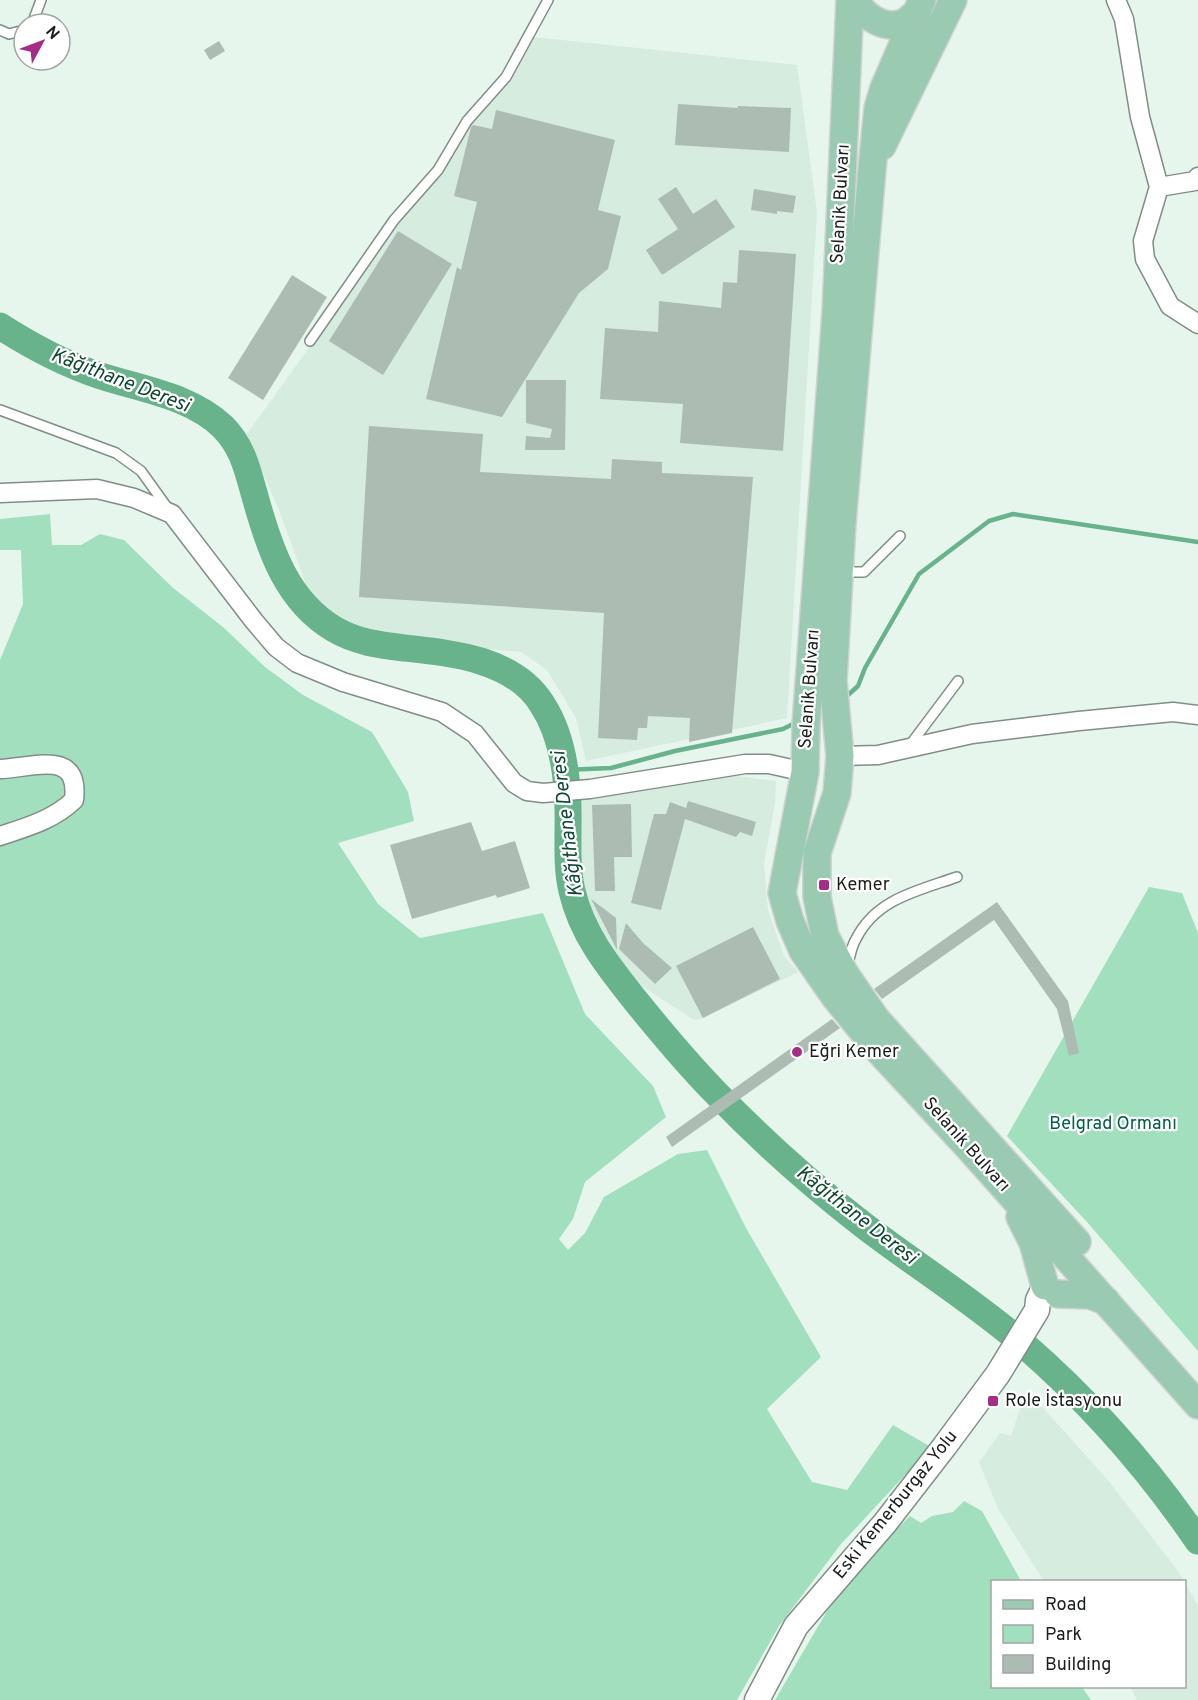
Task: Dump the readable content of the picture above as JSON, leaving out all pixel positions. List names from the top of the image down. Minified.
{"streets":{"main road":["Selanik Bulvarı","Eski Kemerburgaz Yolu"]},"water":["Kâğıthane Deresi"],"parks":["Belgrad Ormanı"],"places":{"transit":["Kemer","Role İstasyonu"],"other":["Eğri Kemer"]},"legend":["Road","Park","Building"],"north":"top right"}
